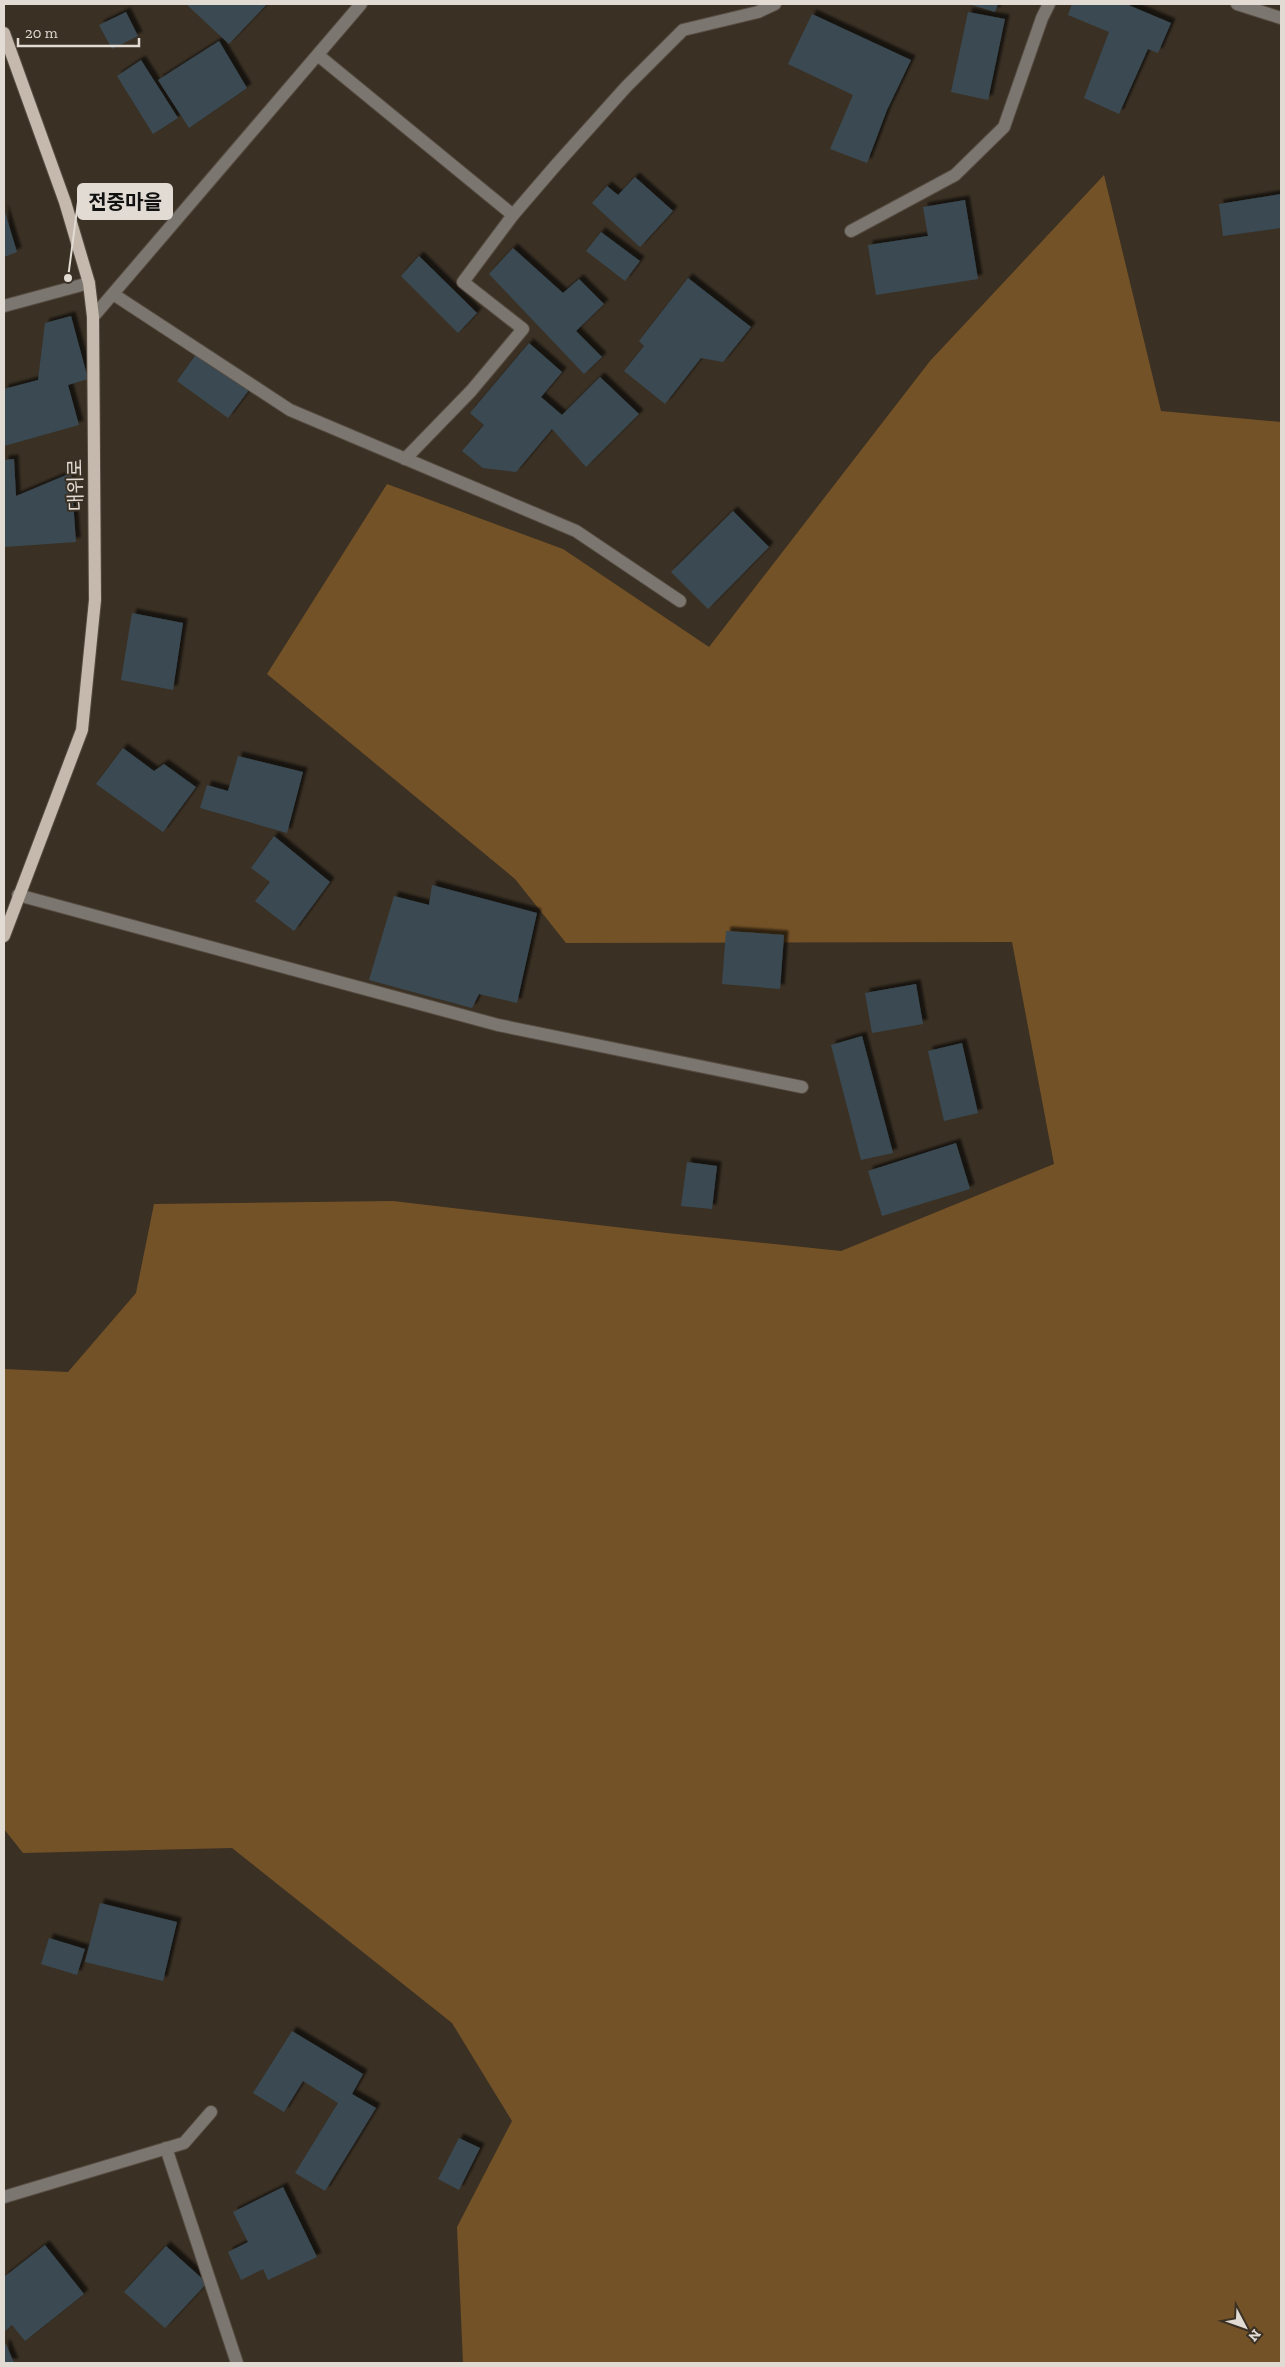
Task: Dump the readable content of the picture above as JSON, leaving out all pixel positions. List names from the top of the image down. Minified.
{"streets":{"main road":["대위로"]},"places":["전중마을"],"scale_bar":"20 m","north":"bottom right"}
